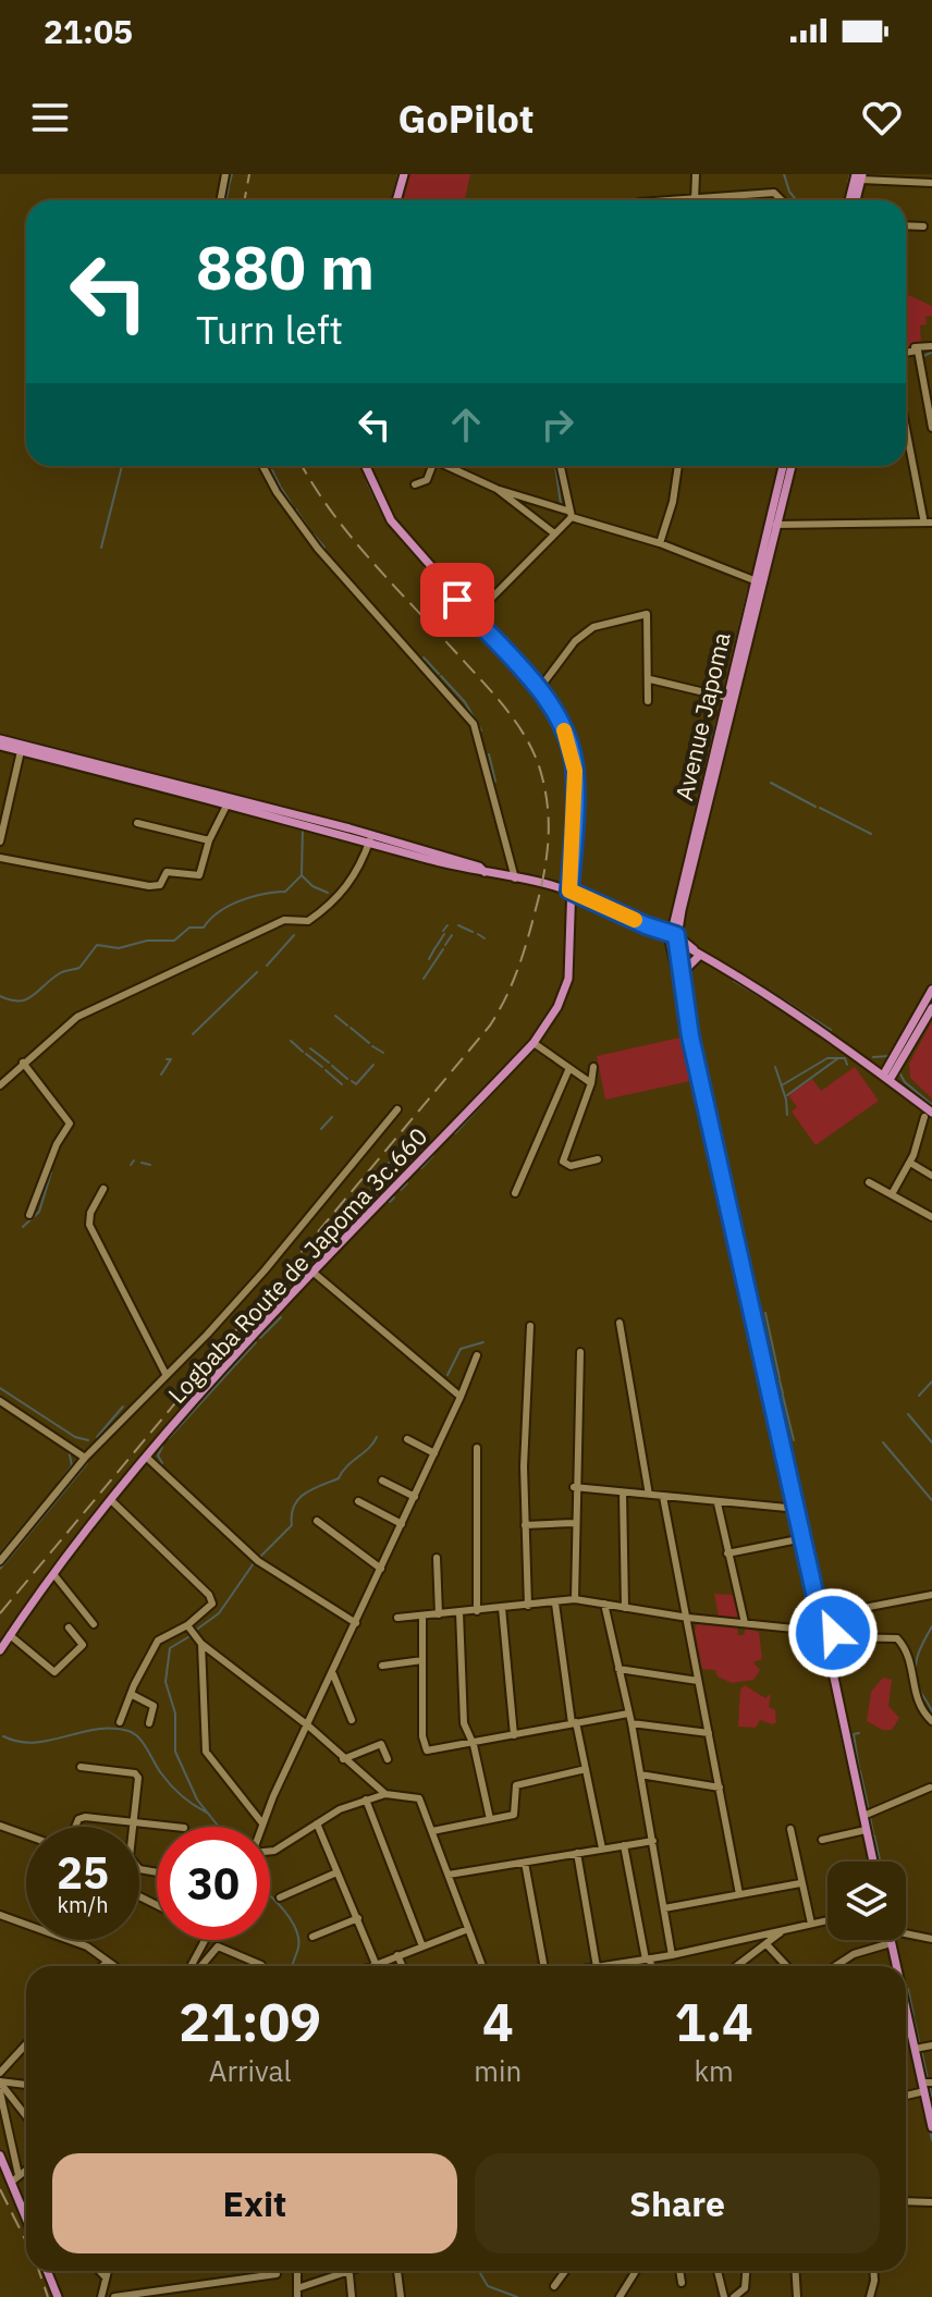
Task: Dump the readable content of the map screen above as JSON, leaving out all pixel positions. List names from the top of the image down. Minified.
{"streets":{"main road":["Avenue Japoma","Logbaba Route de Japoma 3c.660"]},"page":{"status":"21:05","header":"GoPilot","turn":["880 m","Turn left"],"speed":"25 km/h","limit":"30","eta":["21:09","Arrival","4","min","1.4","km"],"buttons":["Exit","Share"]}}
